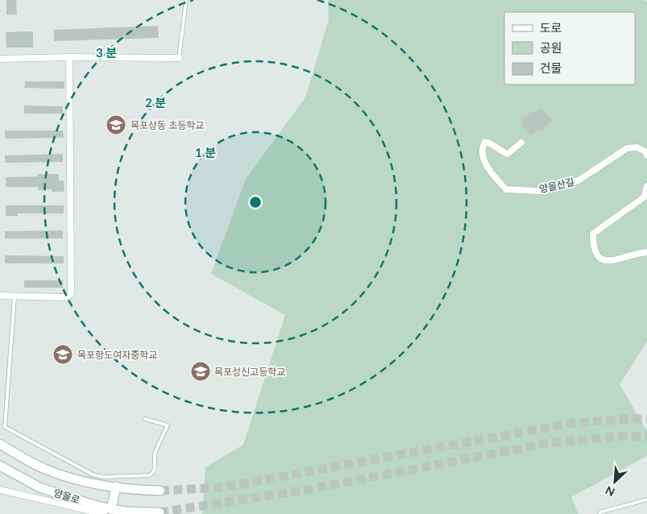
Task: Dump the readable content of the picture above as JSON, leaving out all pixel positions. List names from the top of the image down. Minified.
{"streets":{"street":["양을산길","양을로"]},"places":{"school or university":["목포상동 초등학교","목포항도여자중학교","목포성신고등학교"]},"legend":["도로","공원","건물"],"north":"bottom left","rings":["3 분","2 분","1 분"]}
